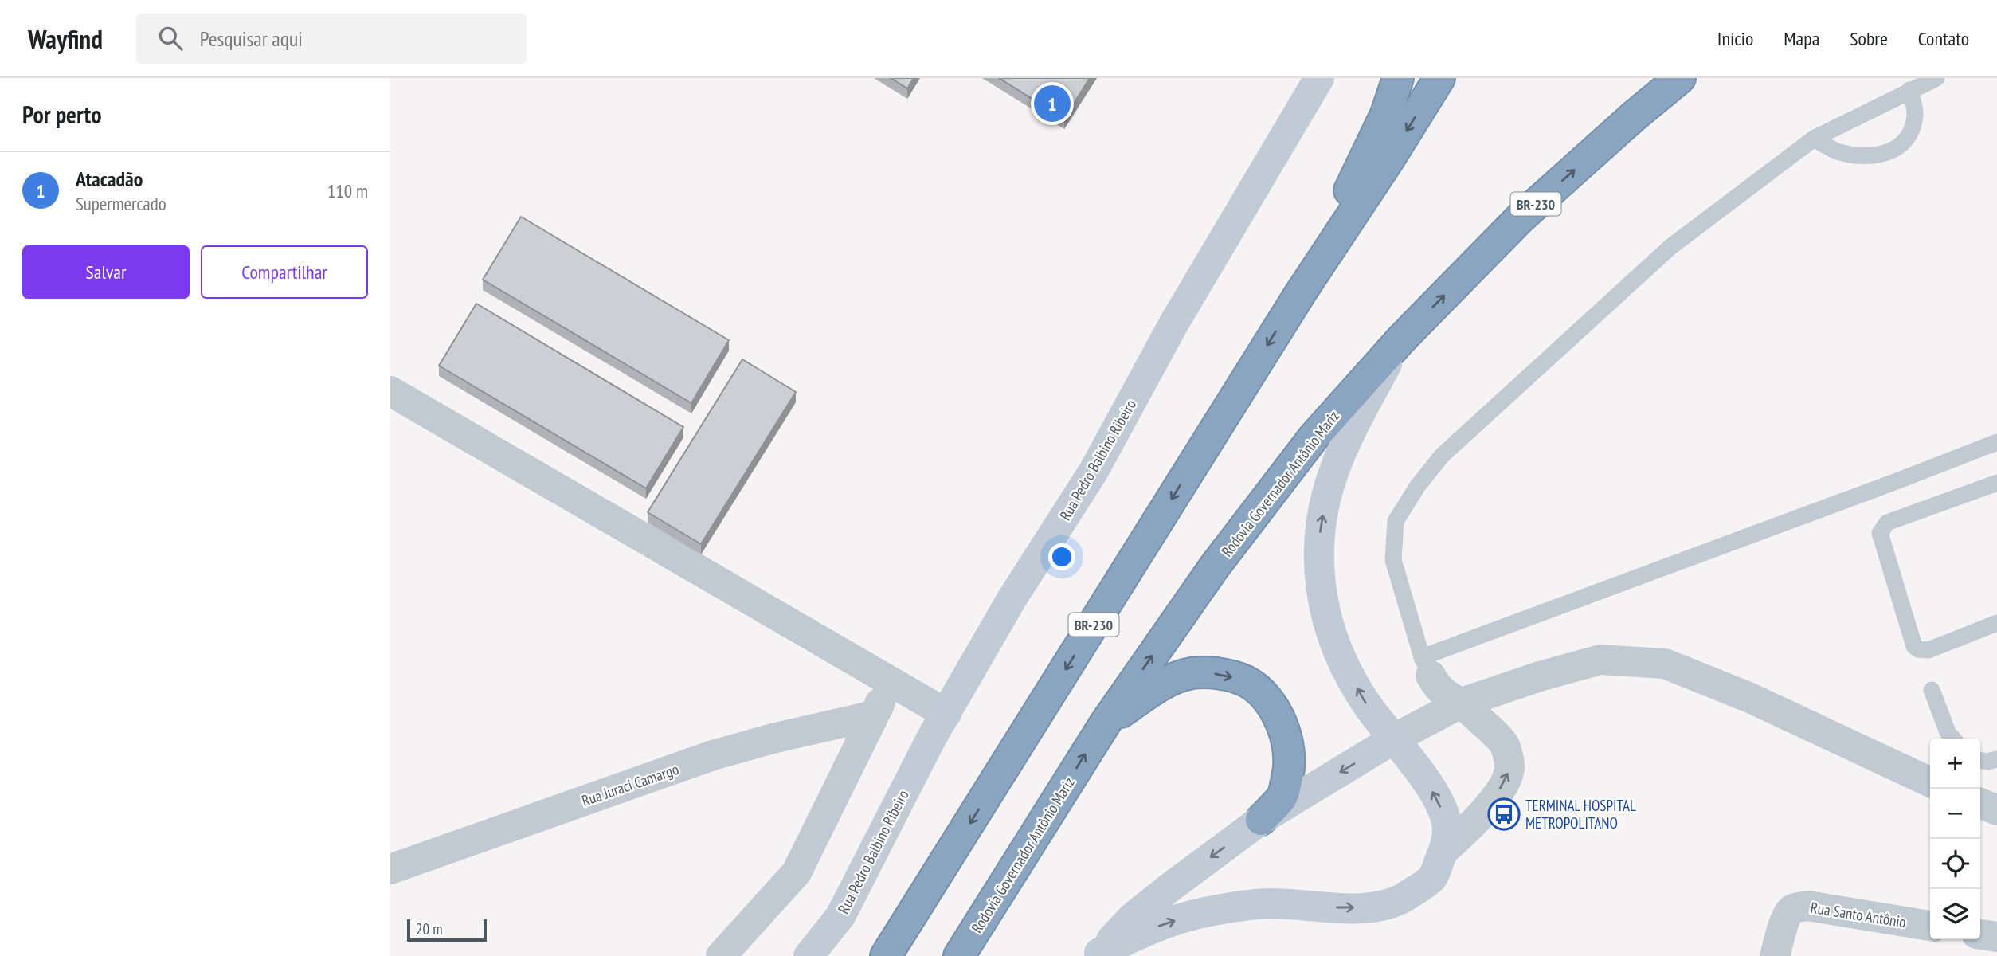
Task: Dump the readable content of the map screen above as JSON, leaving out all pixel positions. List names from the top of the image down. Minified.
{"streets":{"highway":["BR-230","Rodovia Governador Antônio Mariz"],"street":["Rua Pedro Balbino Ribeiro","Rua Juraci Camargo","Rua Santo Antônio"]},"places":{"bus stop":["TERMINAL HOSPITAL METROPOLITANO"]},"scale_bar":"20 m","page":{"header":"Wayfind","search":"Pesquisar aqui","nav":["Início","Mapa","Sobre","Contato"],"heading":"Por perto","pins":"1","list":[{"mark":"1","name":"Atacadão","note":"Supermercado","value":"110 m"}],"buttons":["Salvar","Compartilhar"],"map_buttons":["+","−"],"scale":"20 m"}}
